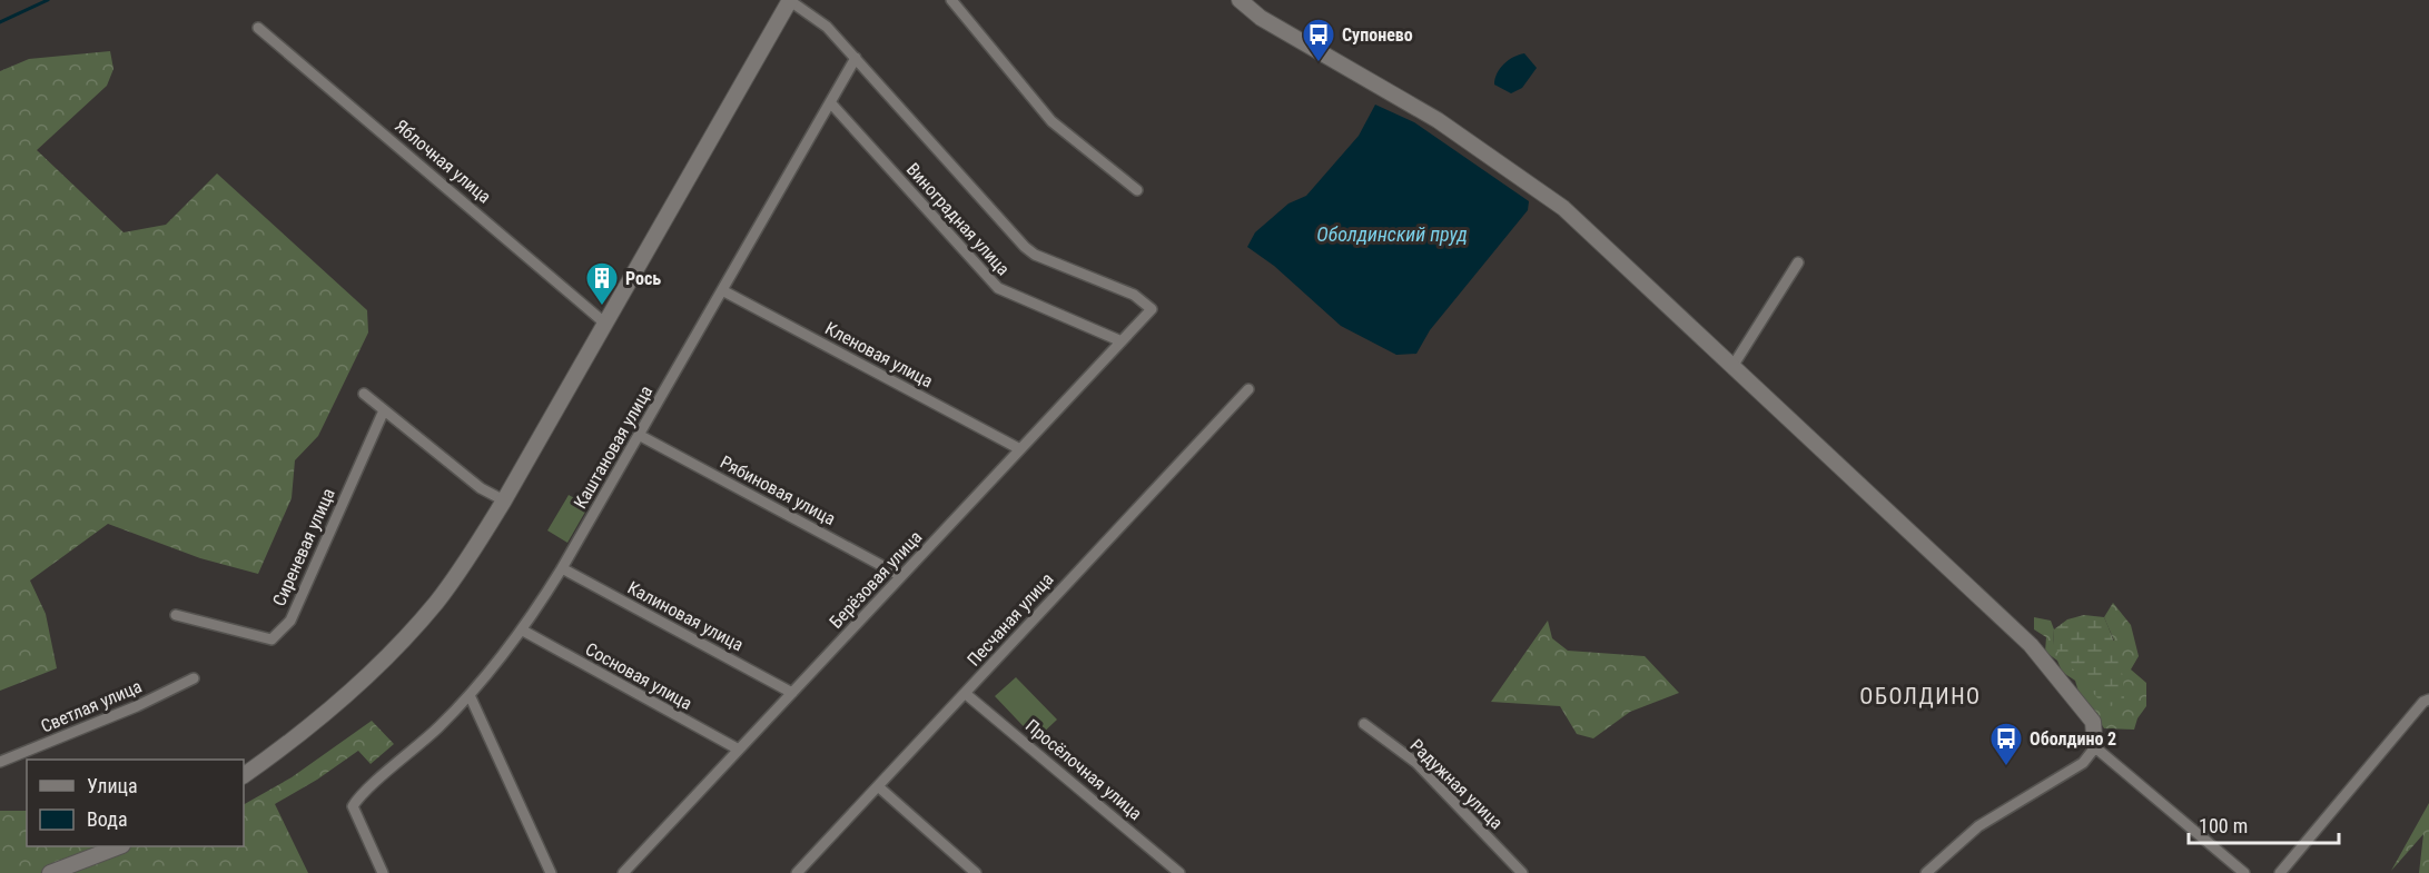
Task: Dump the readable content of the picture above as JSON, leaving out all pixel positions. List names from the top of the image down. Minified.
{"streets":{"street":["Яблочная улица","Виноградная улица","Кленовая улица","Каштановая улица","Рябиновая улица","Сиреневая улица","Берёзовая улица","Калиновая улица","Песчаная улица","Сосновая улица","Светлая улица","Просёлочная улица","Радужная улица"]},"crossings":[["Виноградная улица","Каштановая улица"],["Виноградная улица","Берёзовая улица"],["Кленовая улица","Каштановая улица"],["Кленовая улица","Берёзовая улица"],["Каштановая улица","Рябиновая улица"],["Каштановая улица","Берёзовая улица"],["Каштановая улица","Калиновая улица"],["Каштановая улица","Сосновая улица"],["Рябиновая улица","Берёзовая улица"],["Берёзовая улица","Калиновая улица"],["Берёзовая улица","Сосновая улица"],["Песчаная улица","Просёлочная улица"]],"districts":["ОБОЛДИНО"],"water":["Оболдинский пруд"],"places":{"bus stop":["Супонево","Оболдино 2"],"building":["Рось"]},"legend":["Улица","Вода"],"scale_bar":"100 m"}
